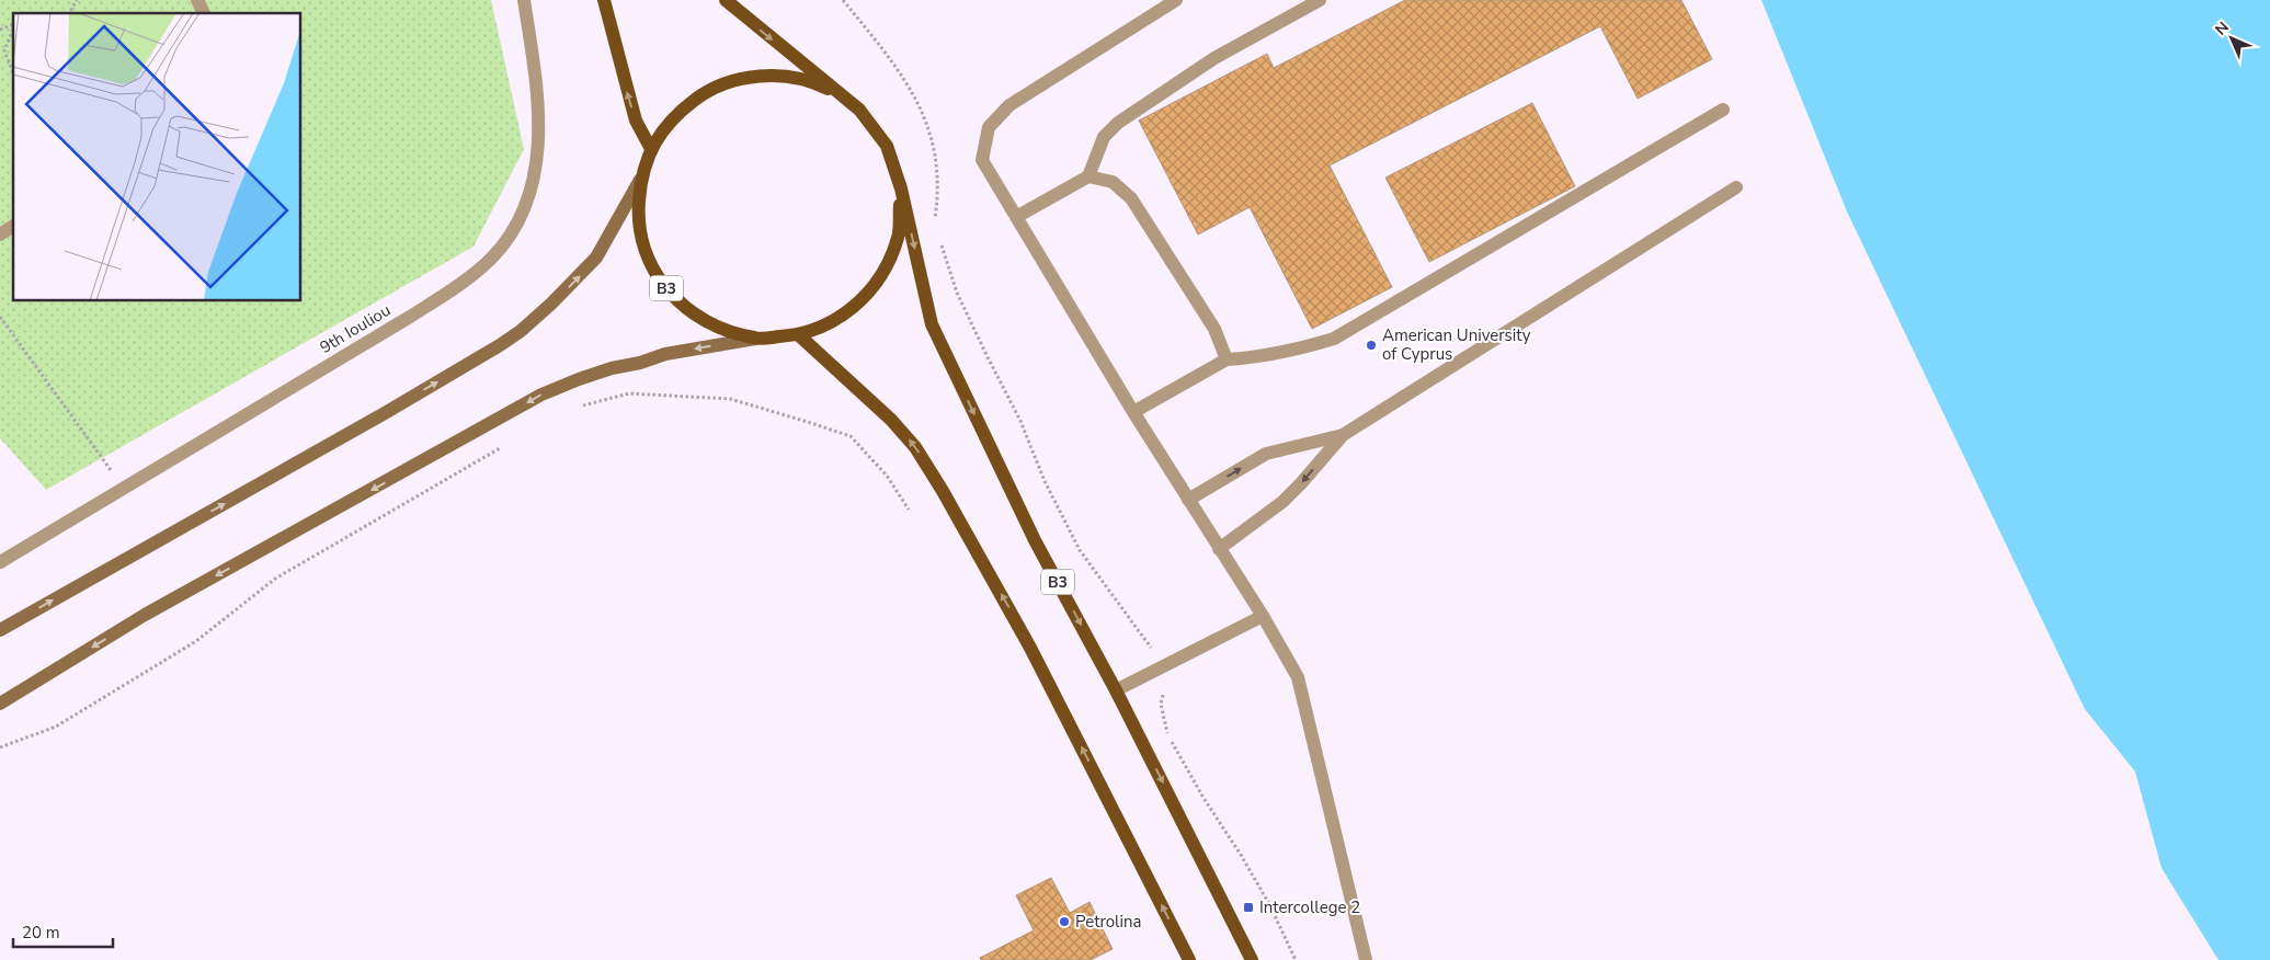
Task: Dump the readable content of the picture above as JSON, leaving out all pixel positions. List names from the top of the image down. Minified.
{"streets":{"main road":["B3"],"street":["9th Iouliou"]},"places":{"other":["American University of Cyprus","Petrolina"],"transit":["Intercollege 2"]},"scale_bar":"20 m","north":"top left"}
